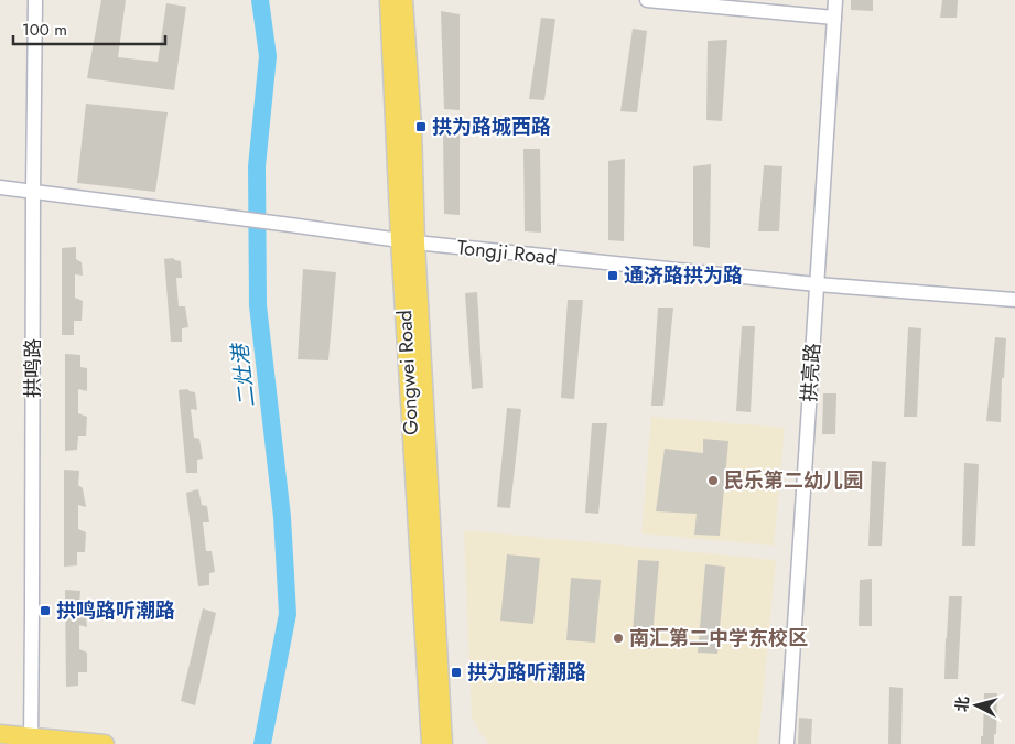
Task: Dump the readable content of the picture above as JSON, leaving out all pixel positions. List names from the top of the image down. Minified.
{"streets":{"main road":["Gongwei Road"],"street":["Tongji Road","拱鸣路","拱亮路"]},"crossings":[["Tongji Road","拱鸣路"],["Tongji Road","Gongwei Road"],["Tongji Road","拱亮路"]],"water":["二灶港"],"places":{"transit":["拱为路城西路","通济路拱为路","拱鸣路听潮路","拱为路听潮路"],"other":["民乐第二幼儿园","南汇第二中学东校区"]},"scale_bar":"100 m","north":"left"}
